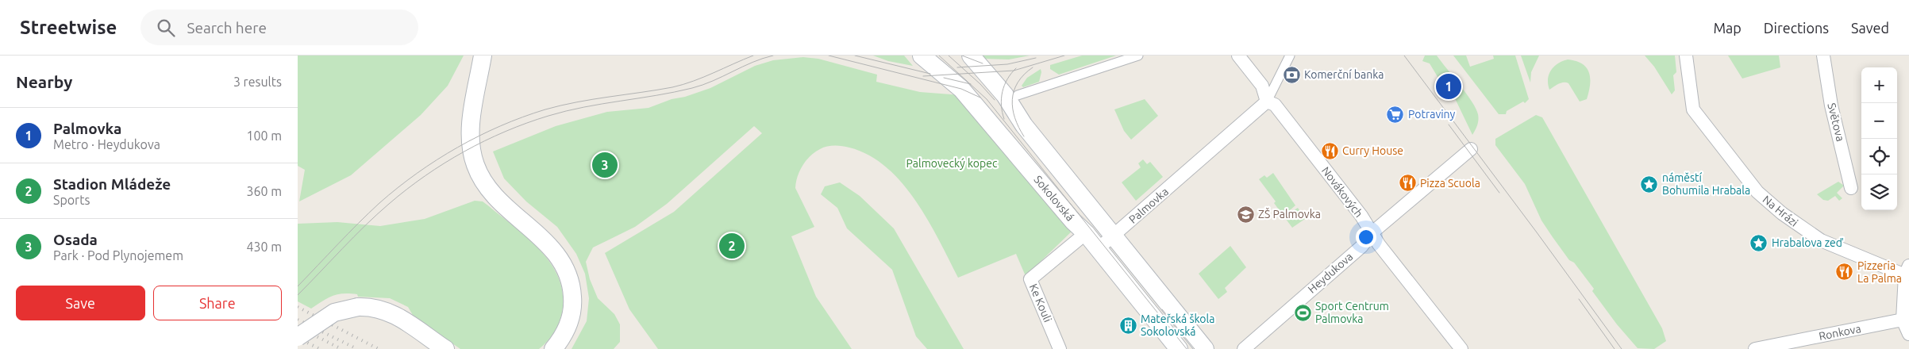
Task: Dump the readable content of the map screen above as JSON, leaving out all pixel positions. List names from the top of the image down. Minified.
{"streets":{"main road":["Sokolovská"],"street":["Světova","Novákových","Palmovka","Na Hrázi","Heydukova","Ke Kouli","Ronkova"]},"crossings":[["Novákových","Palmovka"],["Novákových","Heydukova"],["Sokolovská","Palmovka"],["Sokolovská","Ke Kouli"]],"parks":["Palmovecký kopec"],"places":{"bank":["Komerční banka"],"supermarket":["Potraviny"],"restaurant":["Curry House","Pizza Scuola","Pizzeria La Palma"],"place":["náměstí Bohumila Hrabala","Hrabalova zeď"],"school or university":["ZŠ Palmovka"],"sports":["Sport Centrum Palmovka"],"building":["Mateřská škola Sokolovská"]},"page":{"header":"Streetwise","search":"Search here","nav":["Map","Directions","Saved"],"heading":["Nearby","3 results"],"map_buttons":["+","−"],"pins":["1","3","2"],"list":[{"mark":"1","name":"Palmovka","note":"Metro · Heydukova","value":"100 m"},{"mark":"2","name":"Stadion Mládeže","note":"Sports","value":"360 m"},{"mark":"3","name":"Osada","note":"Park · Pod Plynojemem","value":"430 m"}],"buttons":["Save","Share"]}}
